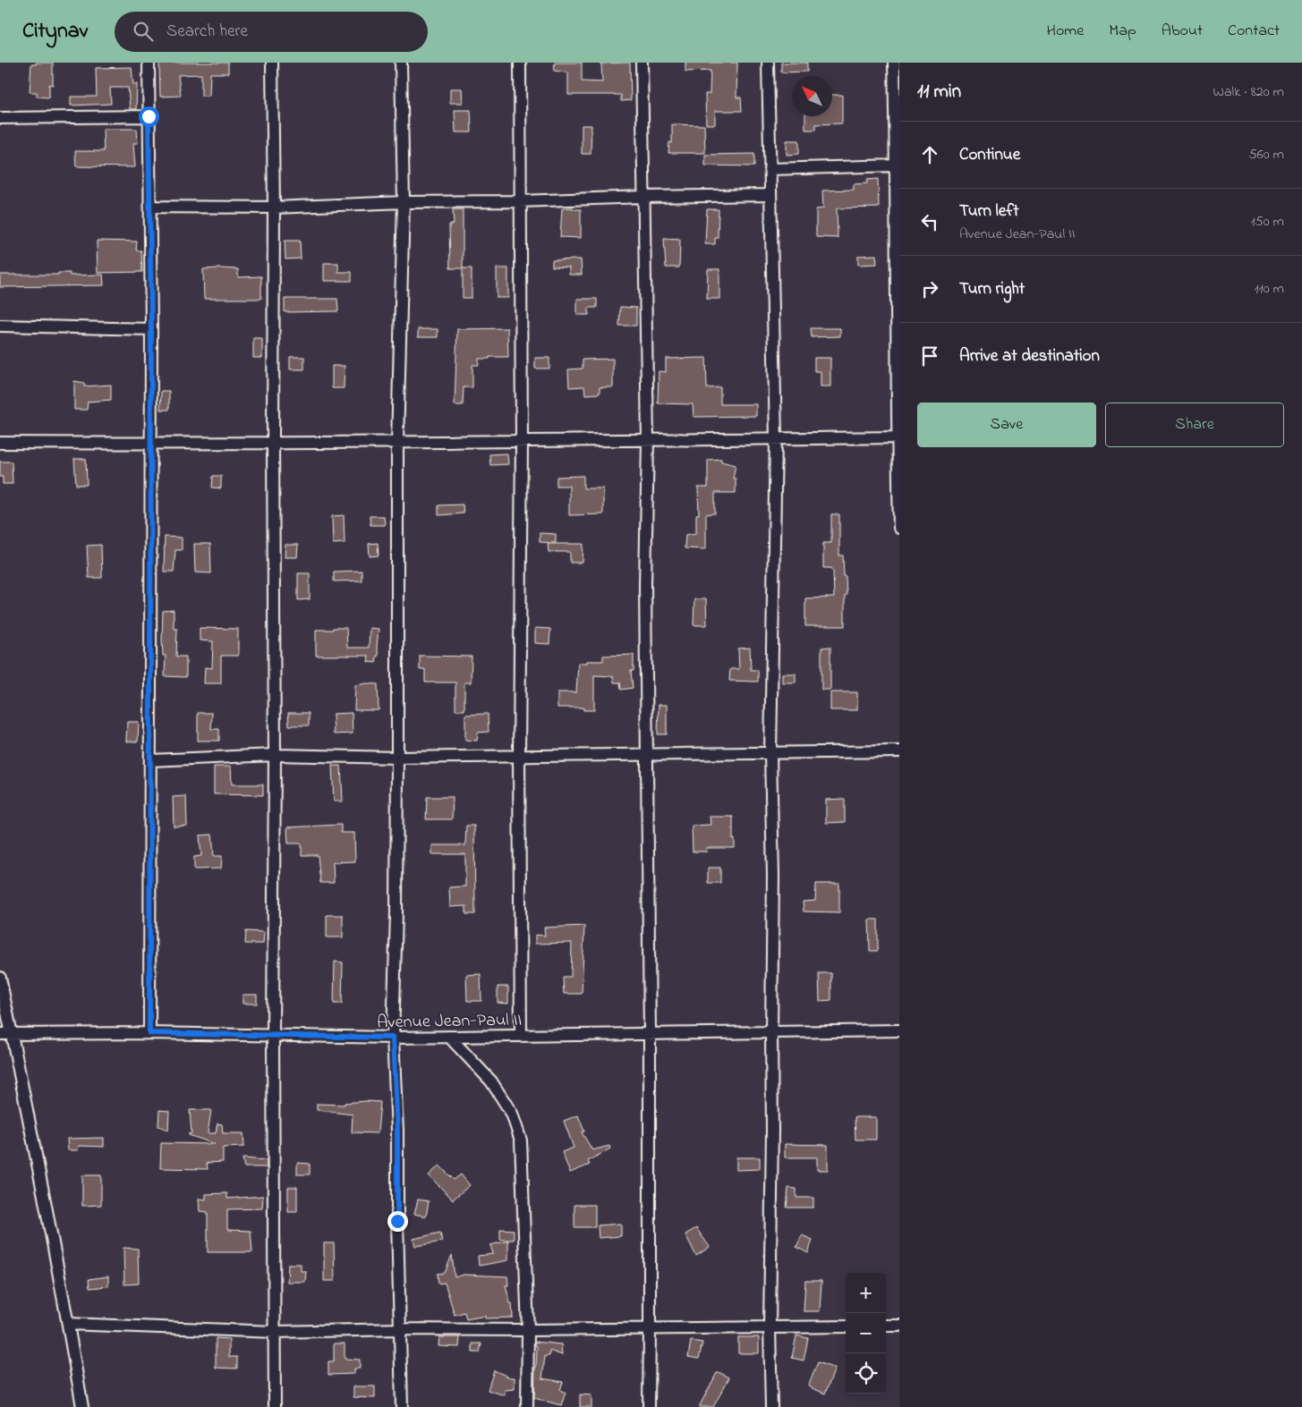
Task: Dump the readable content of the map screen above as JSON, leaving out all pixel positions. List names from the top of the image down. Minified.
{"streets":{"street":["Avenue Jean-Paul II"]},"north":"top left","page":{"header":"Citynav","search":"Search here","nav":["Home","Map","About","Contact"],"heading":["11 min","Walk · 820 m"],"list":[["Continue","560 m"],["Turn left","Avenue Jean-Paul II","150 m"],["Turn right","110 m"],"Arrive at destination"],"buttons":["Save","Share"],"map_buttons":["+","−"]}}
